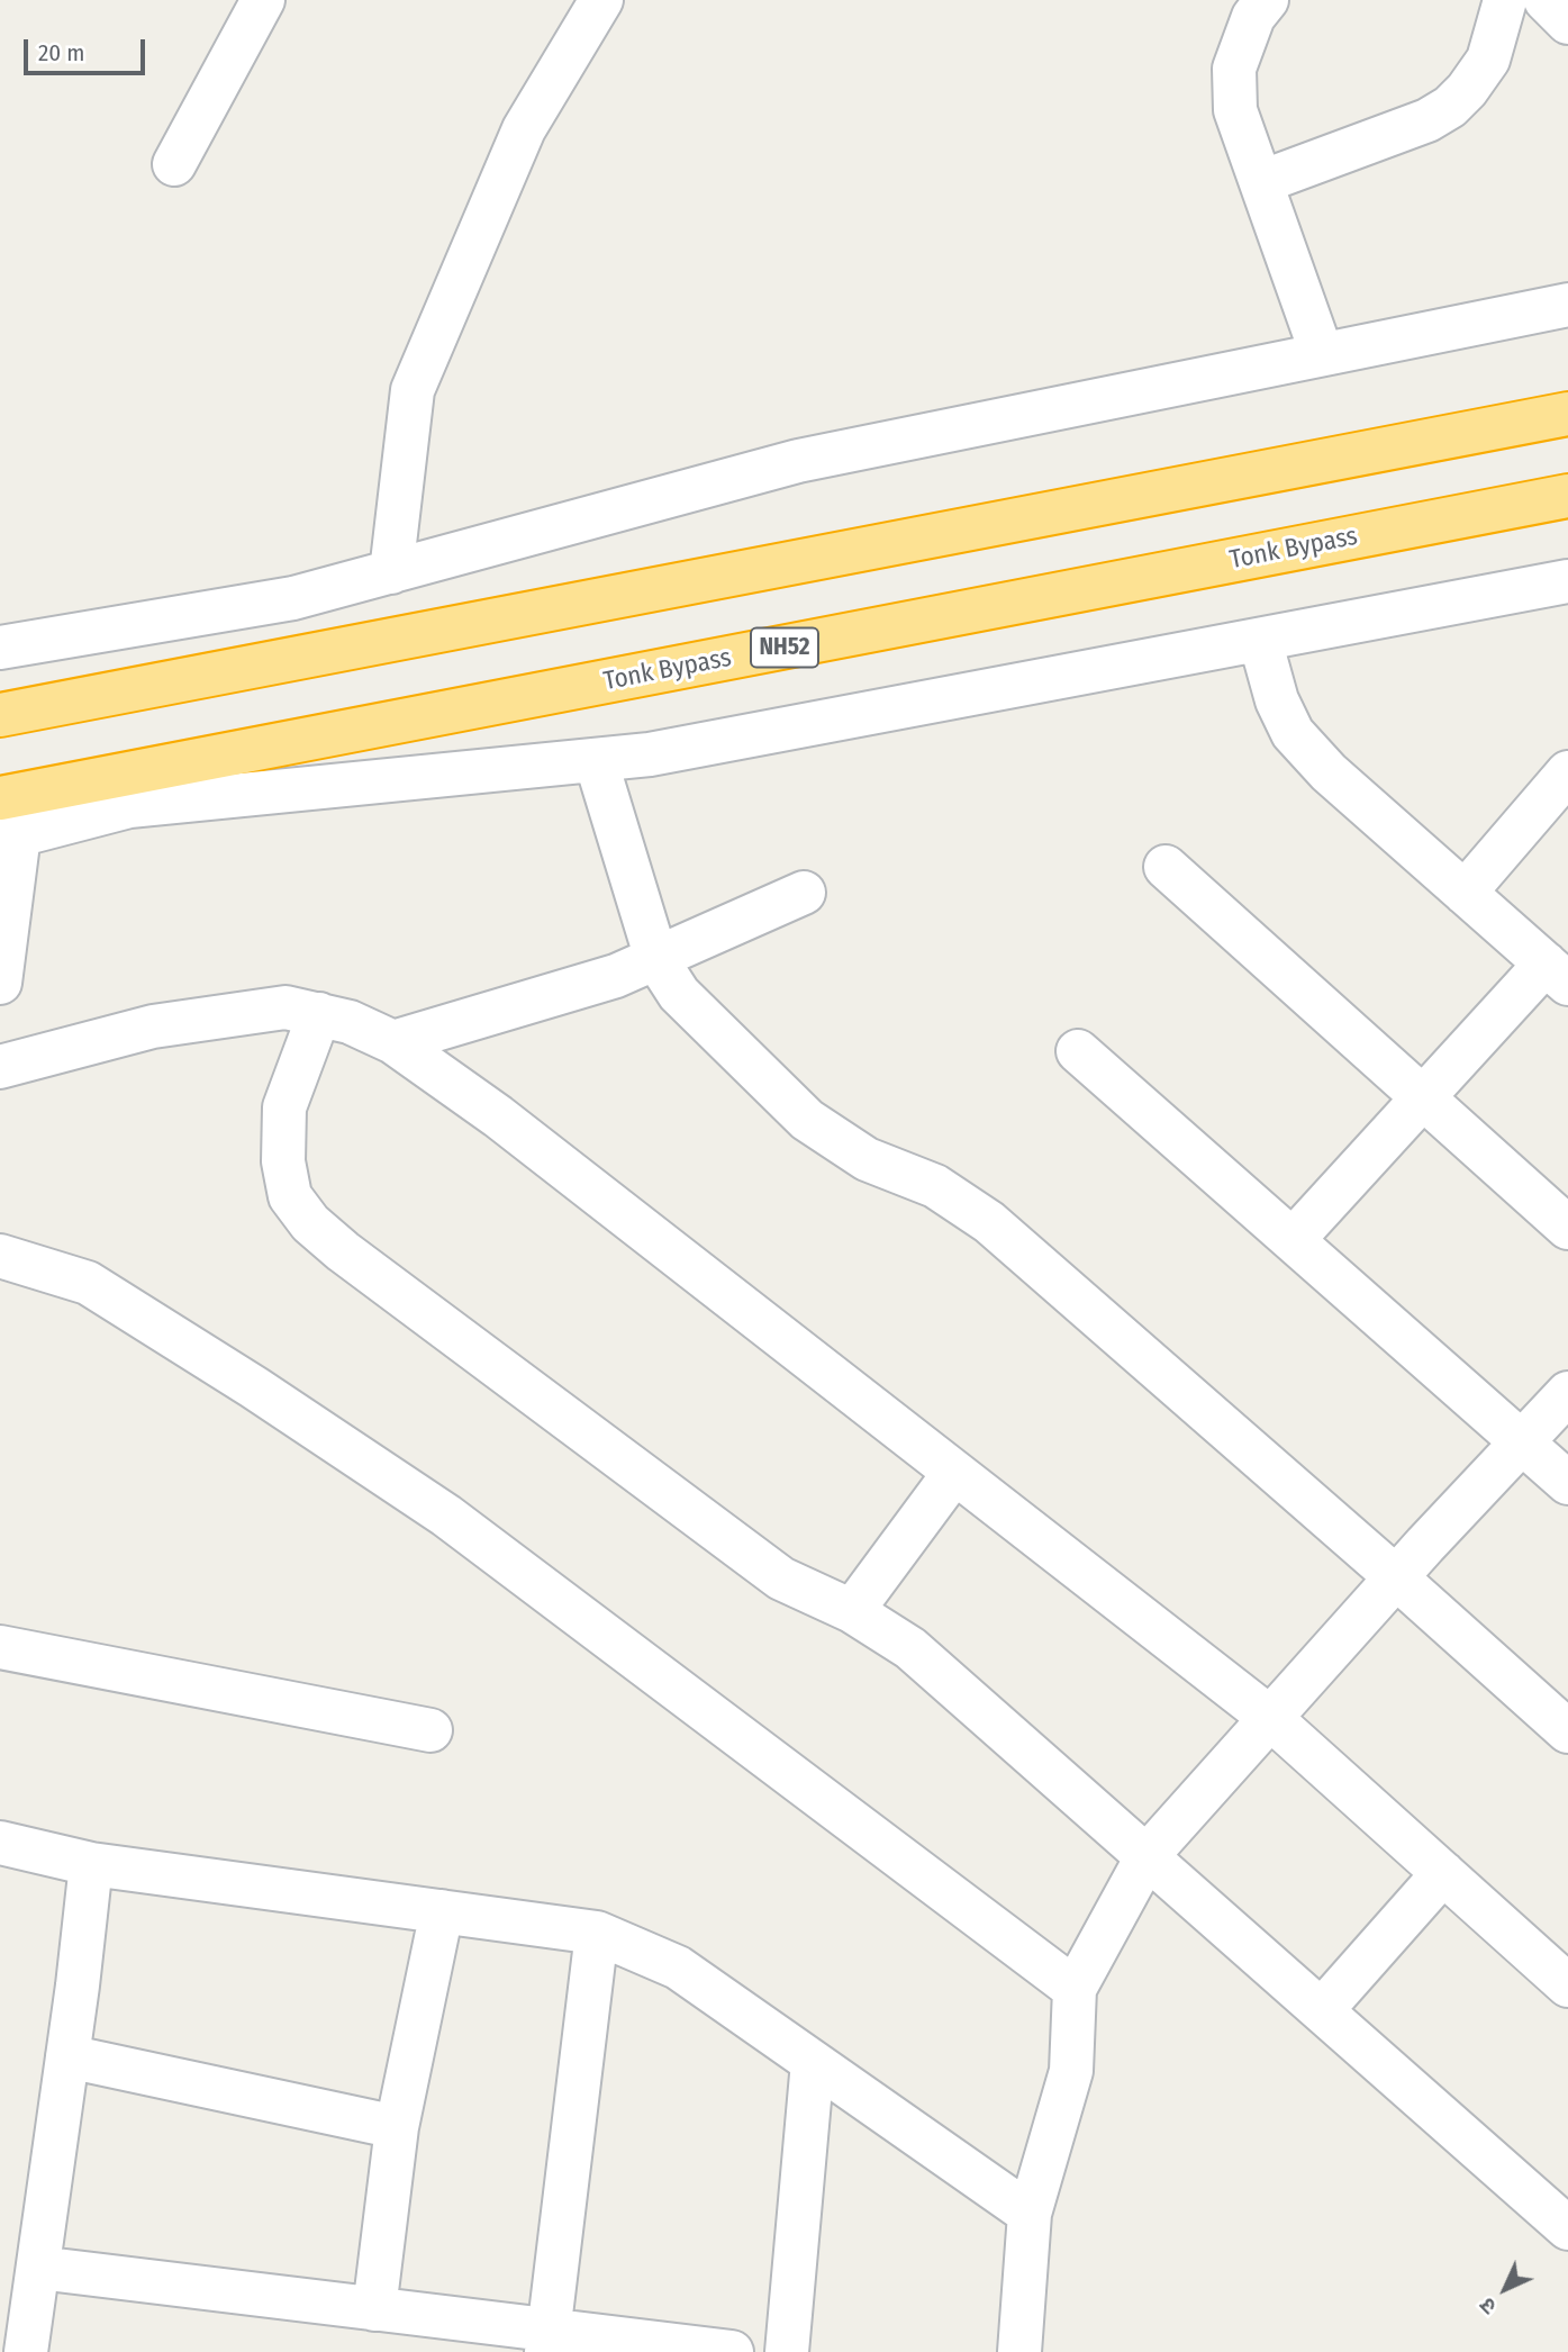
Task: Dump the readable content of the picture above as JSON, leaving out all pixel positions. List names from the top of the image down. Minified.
{"streets":{"highway":["Tonk Bypass","NH52"]},"scale_bar":"20 m","north":"bottom left"}
